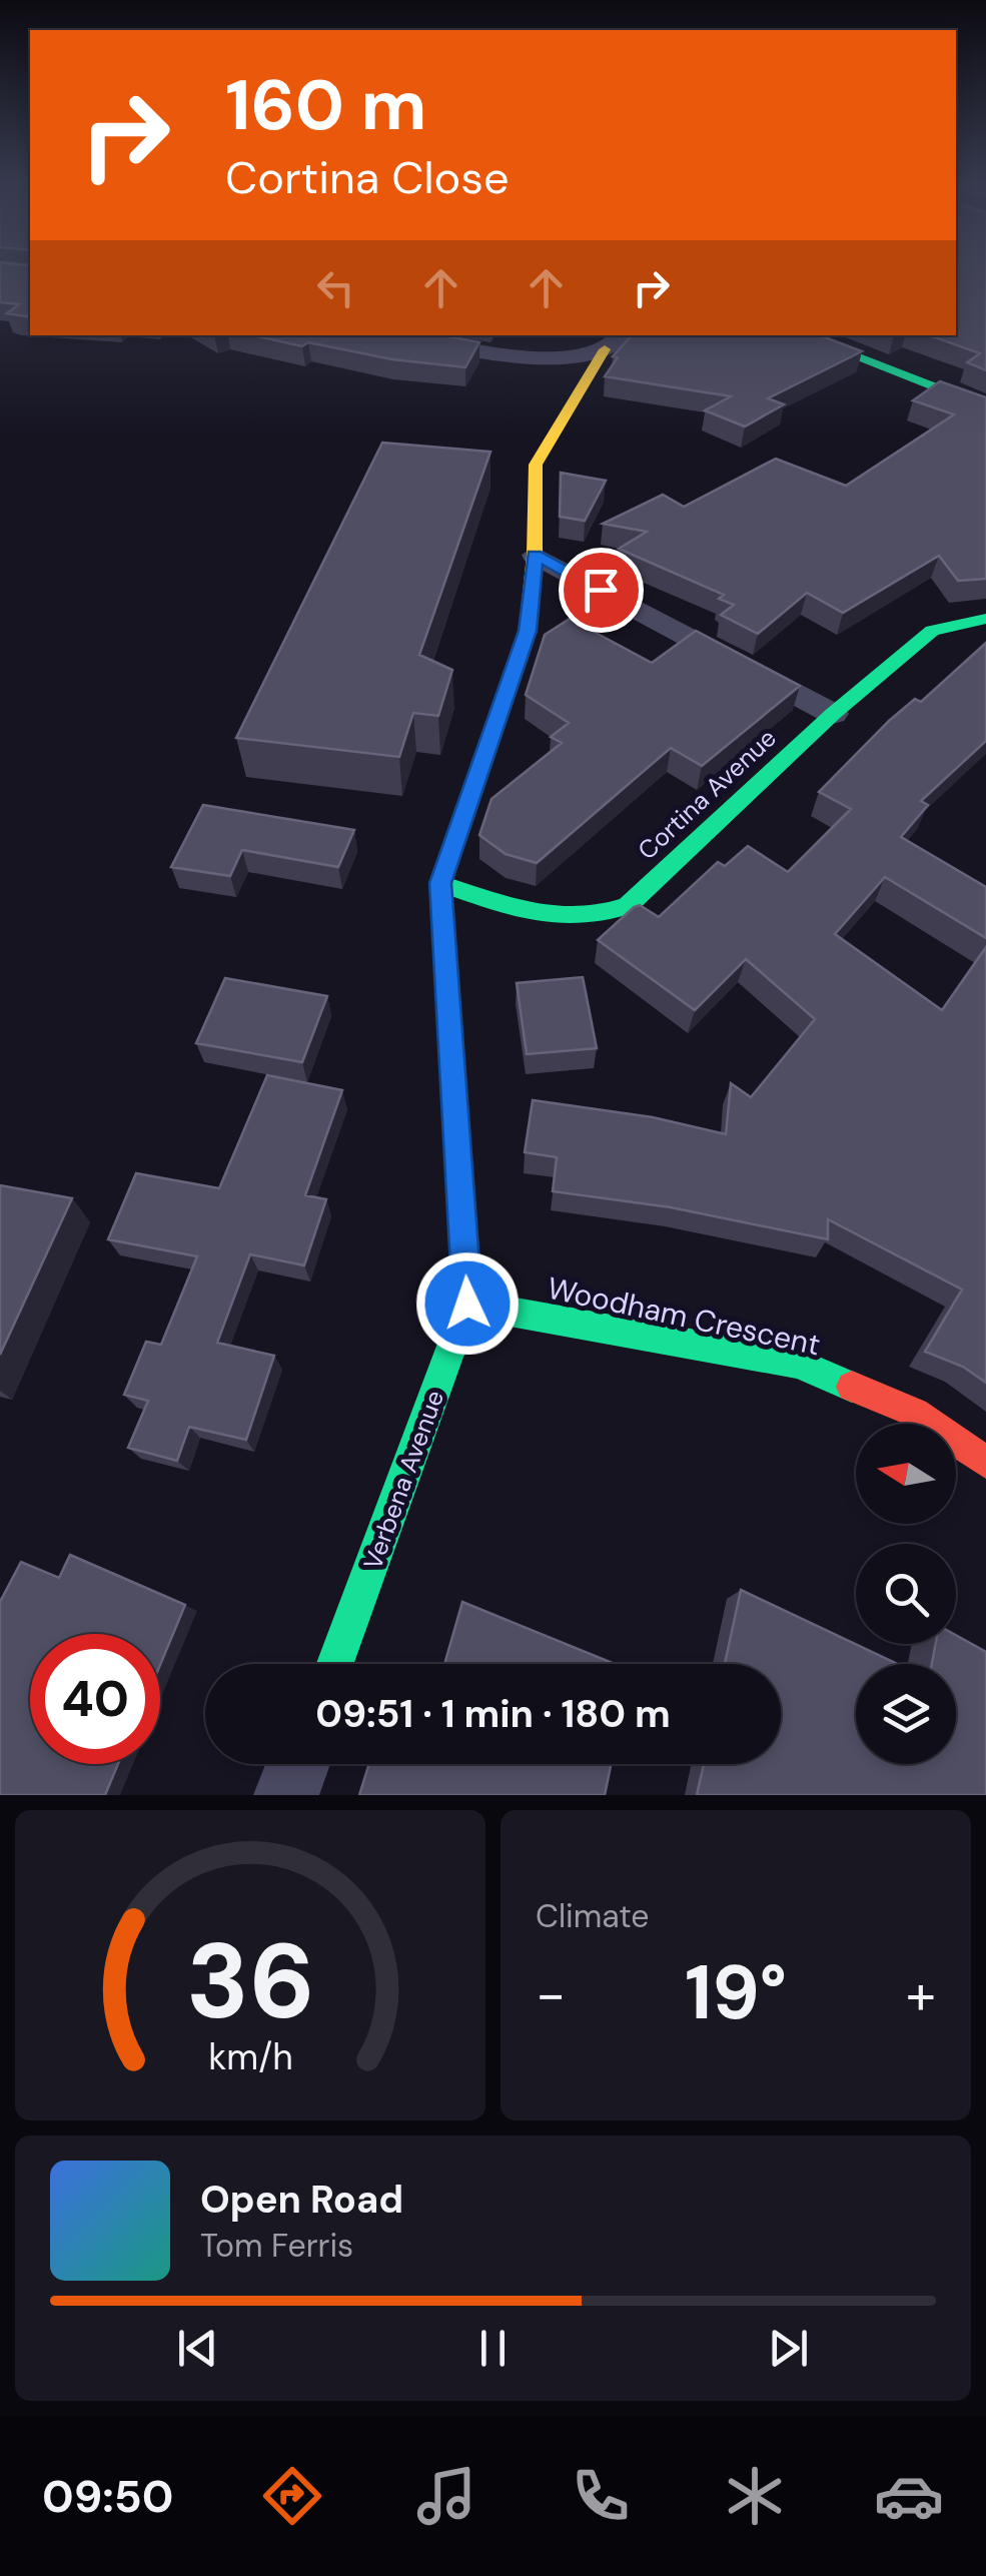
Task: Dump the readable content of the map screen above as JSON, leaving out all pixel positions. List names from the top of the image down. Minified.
{"streets":{"street":["Cortina Avenue","Woodham Crescent","Verbena Avenue"]},"crossings":[["Cortina Avenue","Verbena Avenue"],["Woodham Crescent","Verbena Avenue"]],"north":"left","page":{"turn":["160 m","Cortina Close"],"limit":"40","trip":"09:51 · 1 min · 180 m","tile":"Climate","heat":["−","19°","+"],"song":["Open Road","Tom Ferris"],"tabs":"09:50","gauge":["36","km/h"]}}
